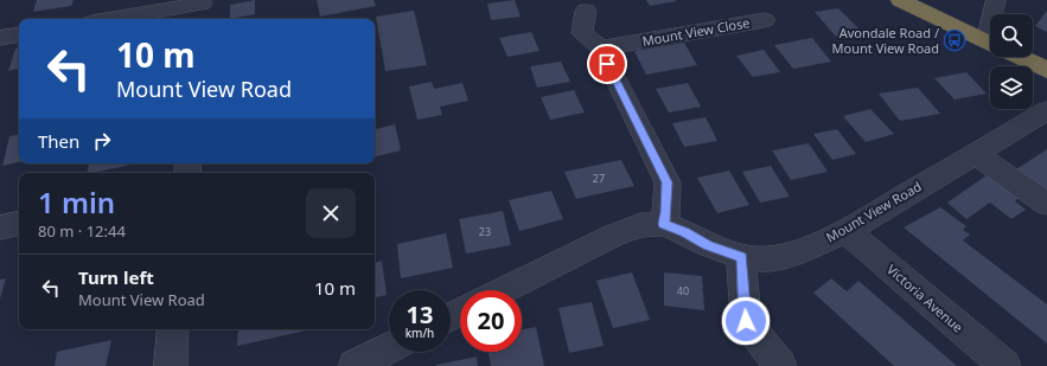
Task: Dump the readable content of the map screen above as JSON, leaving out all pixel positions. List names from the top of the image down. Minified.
{"streets":{"street":["Mount View Close","Mount View Road","Victoria Avenue"]},"crossings":[["Mount View Road","Victoria Avenue"]],"places":{"bus stop":["Avondale Road / Mount View Road"]},"house_numbers":["27","23","40"],"page":{"turn":["10 m","Mount View Road"],"then":"Then","heading":["1 min","80 m · 12:44"],"list":[{"name":"Turn left","note":"Mount View Road","value":"10 m"}],"speed":"13 km/h","limit":"20"}}
